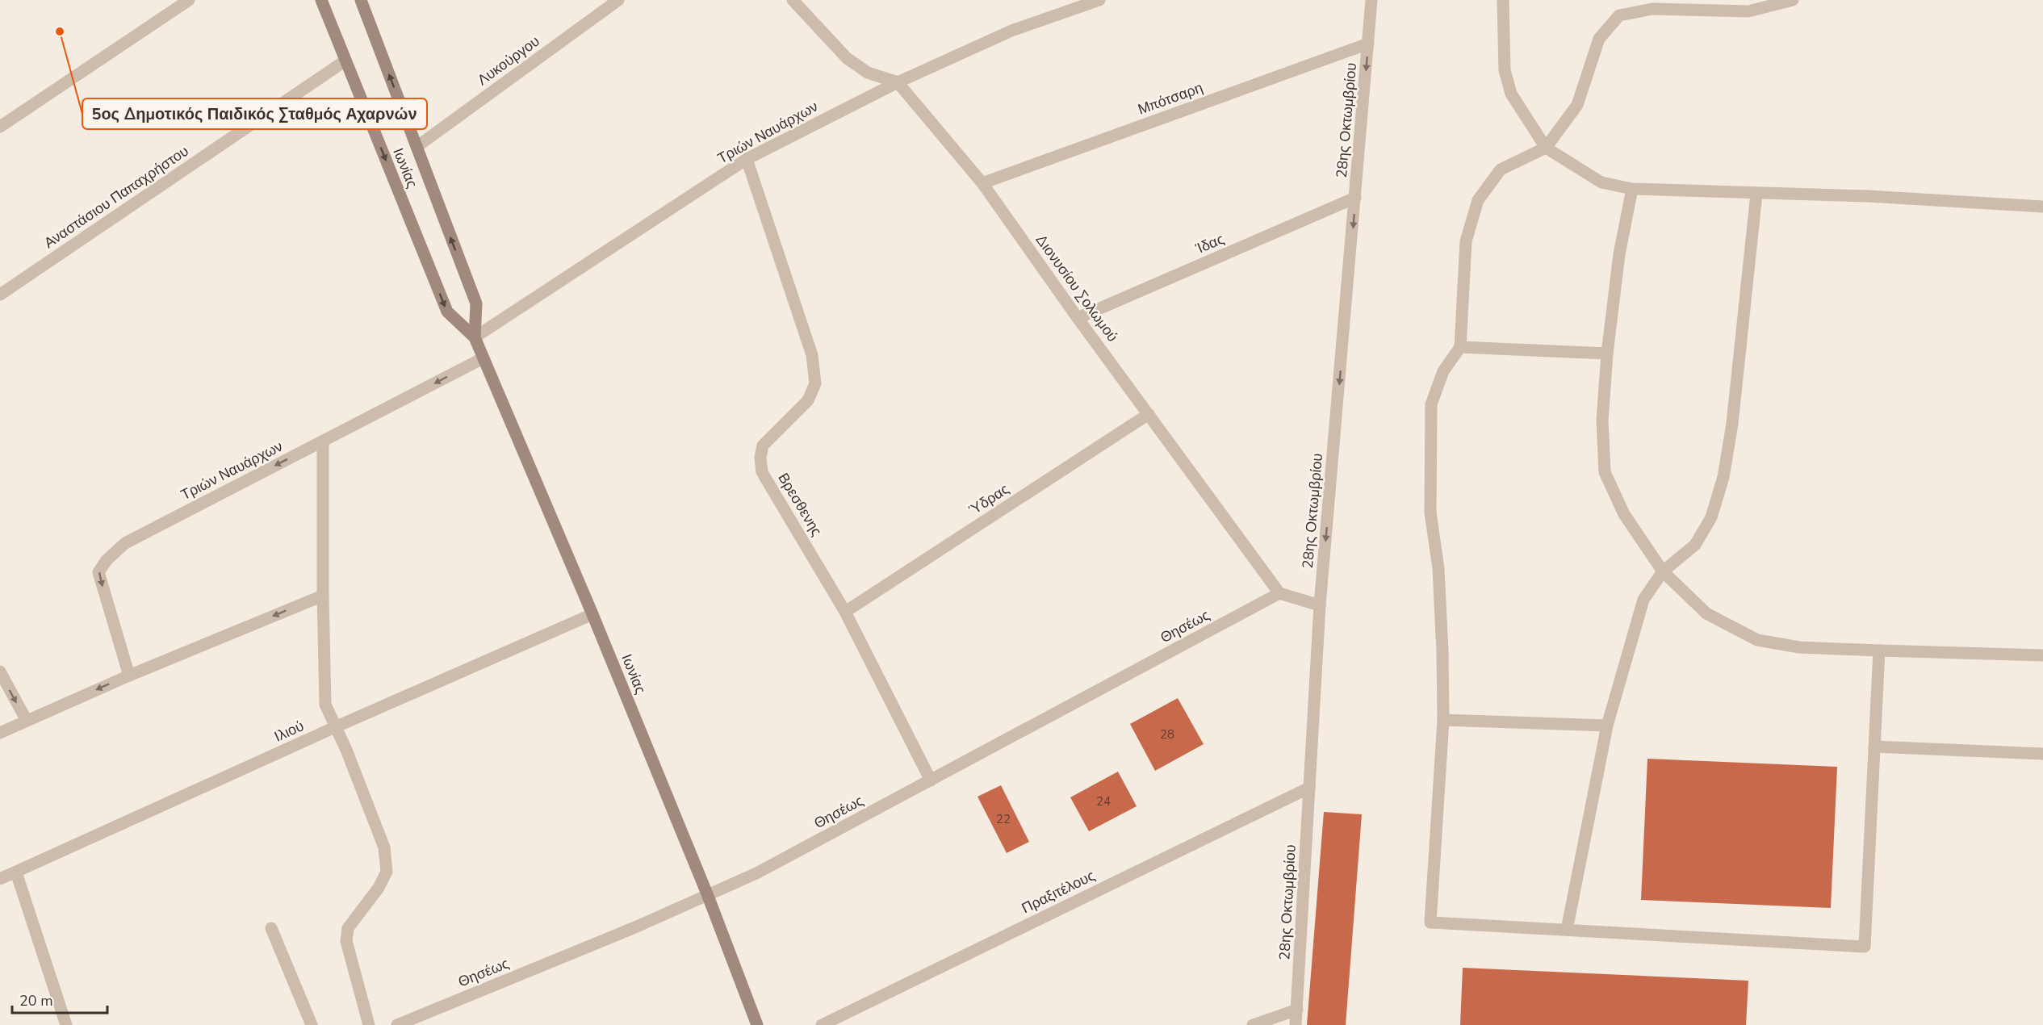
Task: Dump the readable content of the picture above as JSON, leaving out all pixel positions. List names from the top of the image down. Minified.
{"streets":{"main road":["Ιωνίας"],"street":["Λυκούργου","Μπότσαρη","28ης Οκτωμβρίου","Τριών Ναυάρχων","Αναστάσιου Παπαχρήστου","Ίδας","Διονυσίου Σολωμού","Ύδρας","Βρεσθενης","Θησέως","Ιλιού","Πραξιτέλους"]},"crossings":[["Λυκούργου","Ιωνίας"],["Μπότσαρη","28ης Οκτωμβρίου"],["Μπότσαρη","Διονυσίου Σολωμού"],["28ης Οκτωμβρίου","Ίδας"],["28ης Οκτωμβρίου","Πραξιτέλους"],["Τριών Ναυάρχων","Ιωνίας"],["Τριών Ναυάρχων","Διονυσίου Σολωμού"],["Τριών Ναυάρχων","Βρεσθενης"],["Ιωνίας","Αναστάσιου Παπαχρήστου"],["Ιωνίας","Θησέως"],["Ιωνίας","Ιλιού"],["Ίδας","Διονυσίου Σολωμού"],["Διονυσίου Σολωμού","Ύδρας"],["Διονυσίου Σολωμού","Θησέως"],["Ύδρας","Βρεσθενης"],["Βρεσθενης","Θησέως"]],"one_way":["Τριών Ναυάρχων"],"places":["5ος Δημοτικός Παιδικός Σταθμός Αχαρνών"],"house_numbers":["28","24","22"],"scale_bar":"20 m"}
